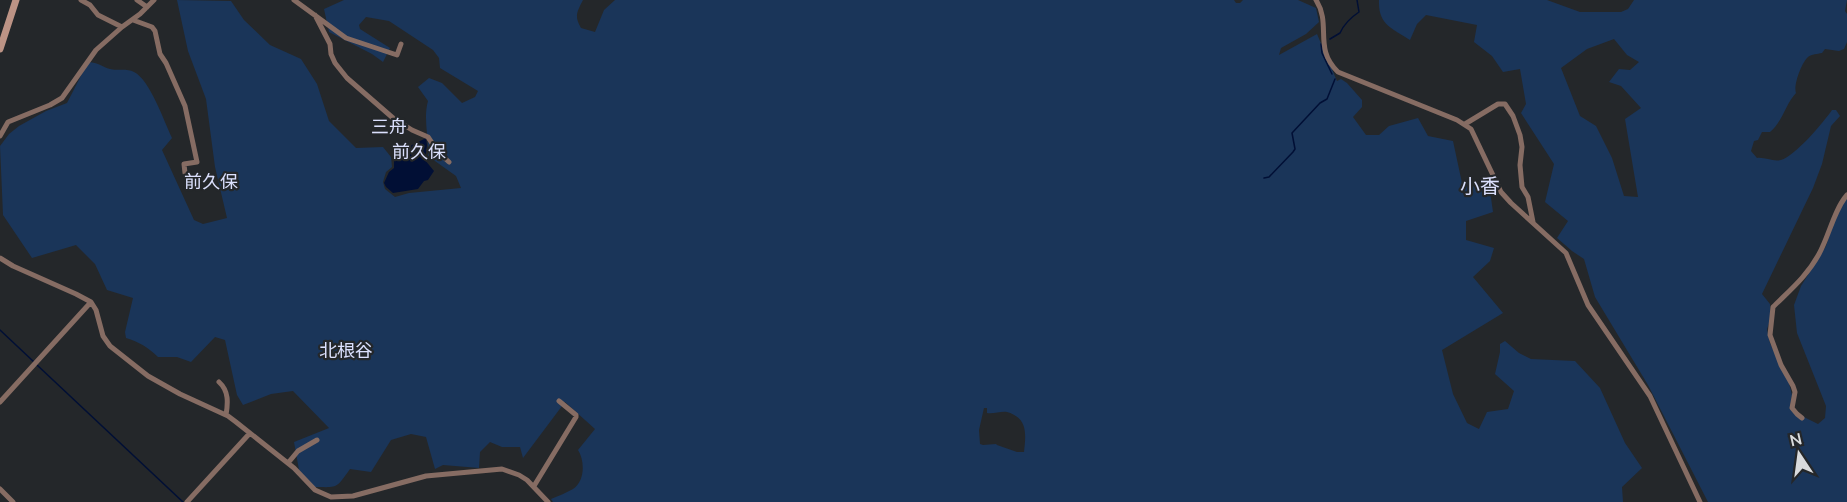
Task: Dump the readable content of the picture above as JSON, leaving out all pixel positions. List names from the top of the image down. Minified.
{"districts":["三舟","前久保","前久保","小香","北根谷"],"north":"top"}
